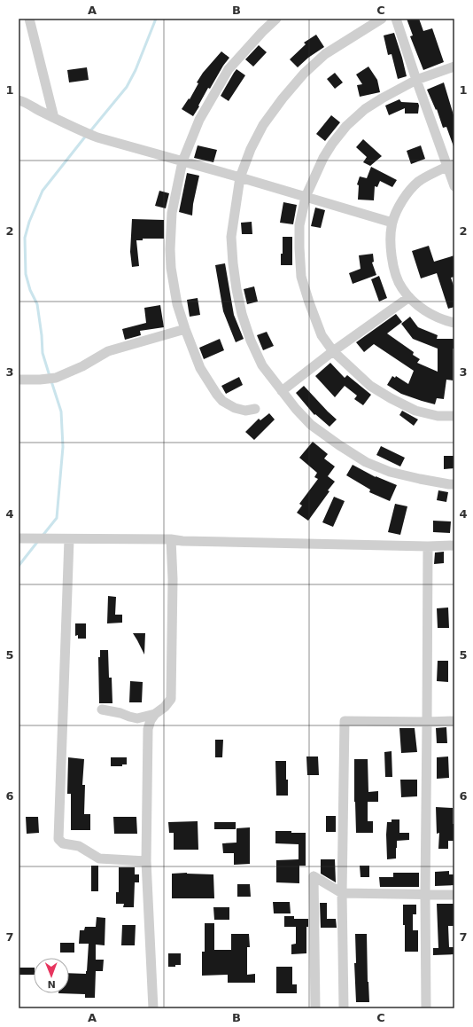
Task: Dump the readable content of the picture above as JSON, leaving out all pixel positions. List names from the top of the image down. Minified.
{"north":"bottom","grid":{"columns":["A","B","C"],"rows":["1","2","3","4","5","6","7"]}}
